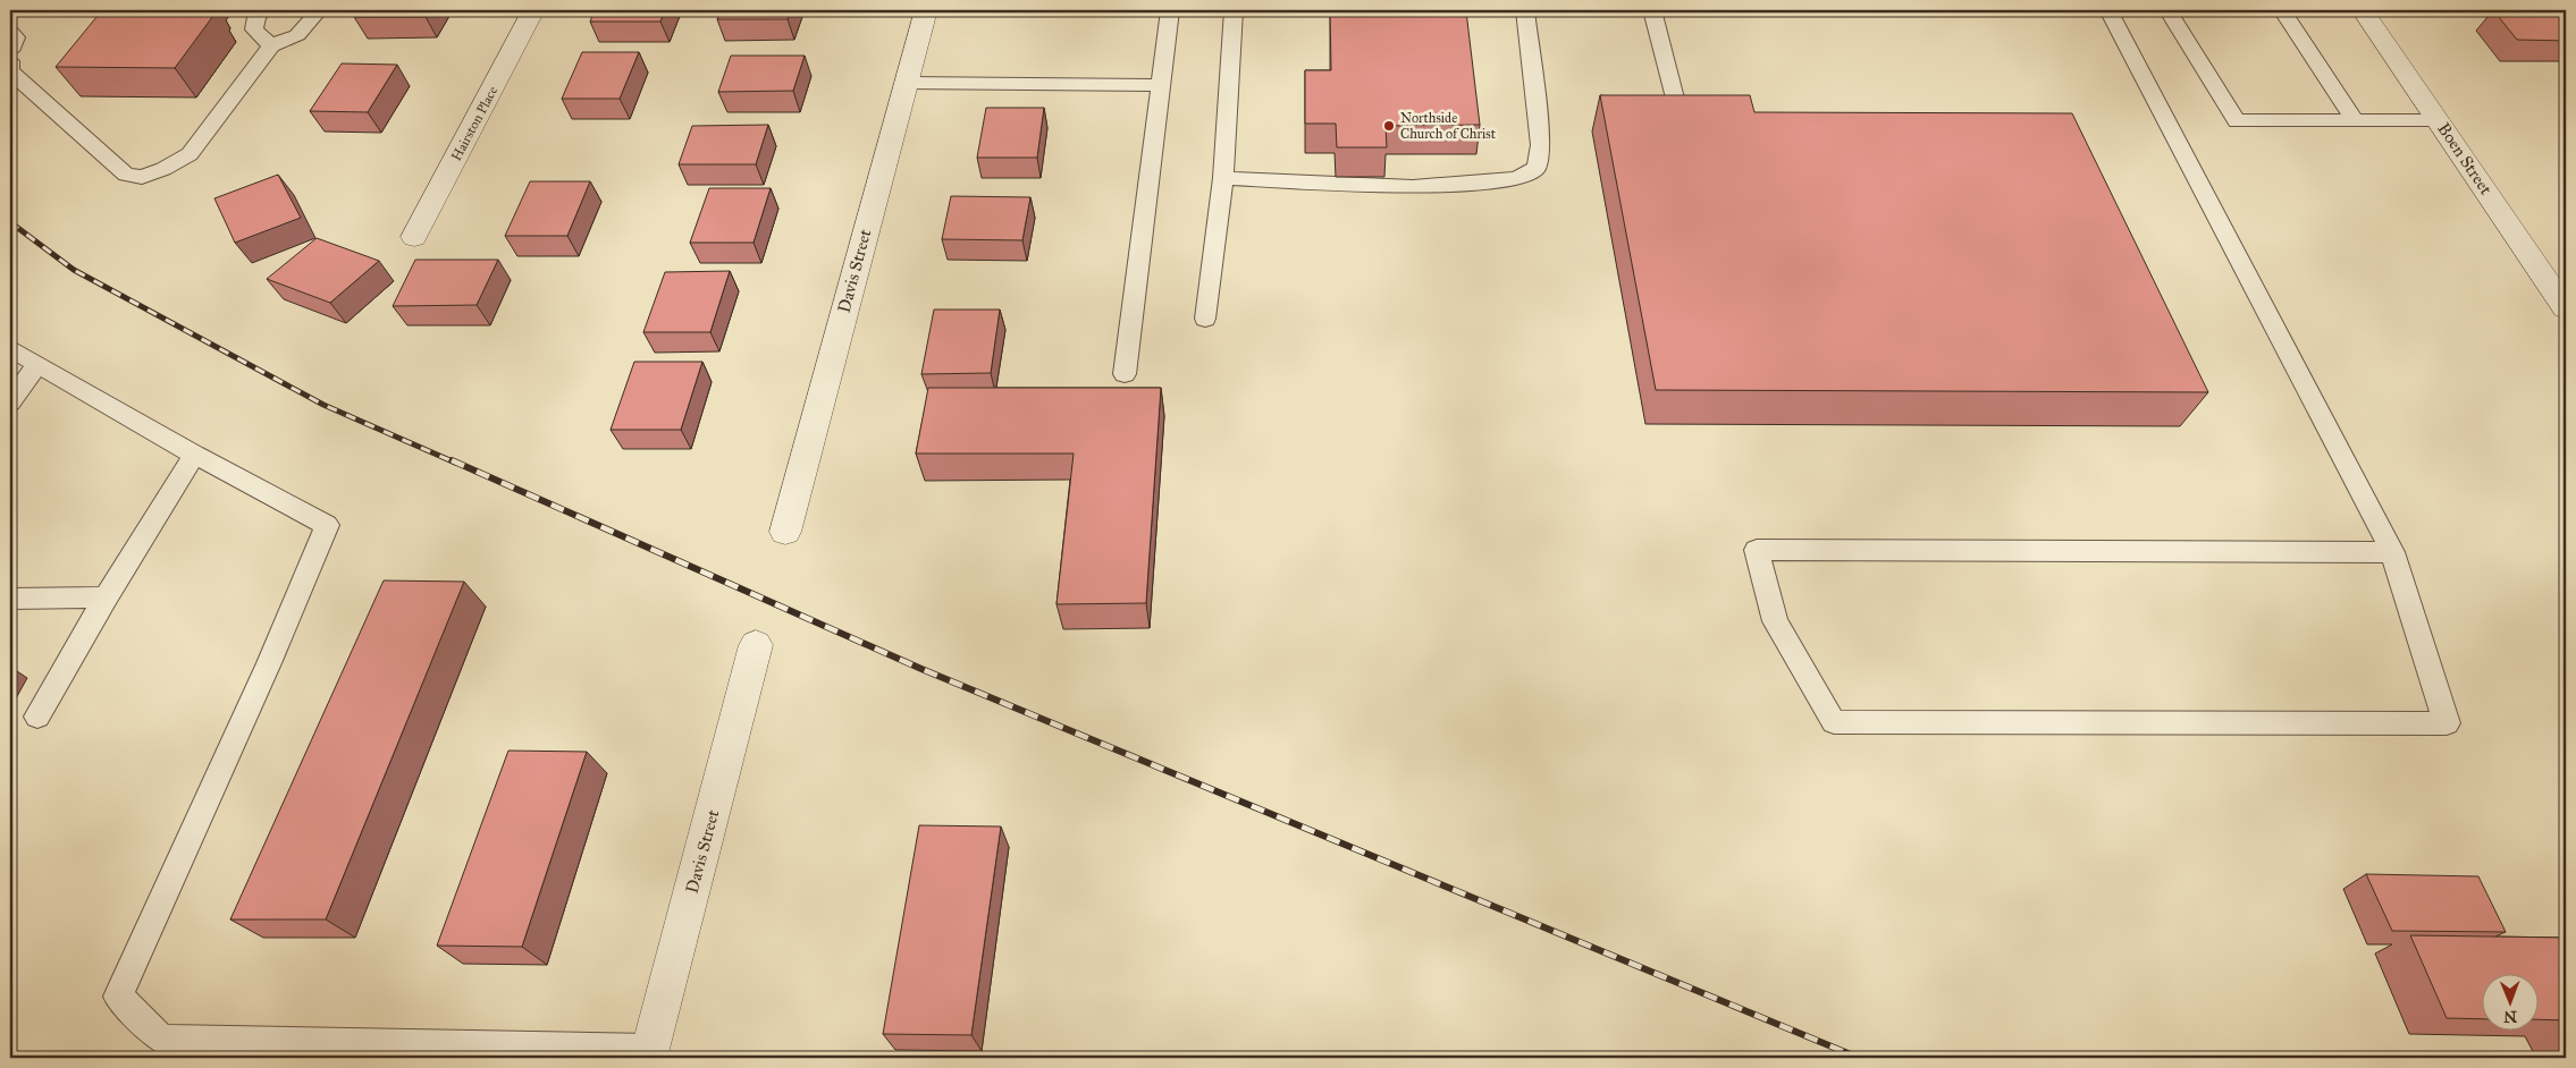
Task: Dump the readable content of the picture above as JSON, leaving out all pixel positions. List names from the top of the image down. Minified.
{"streets":{"street":["Hairston Place","Boen Street","Davis Street"]},"places":["Northside Church of Christ"],"north":"bottom"}
